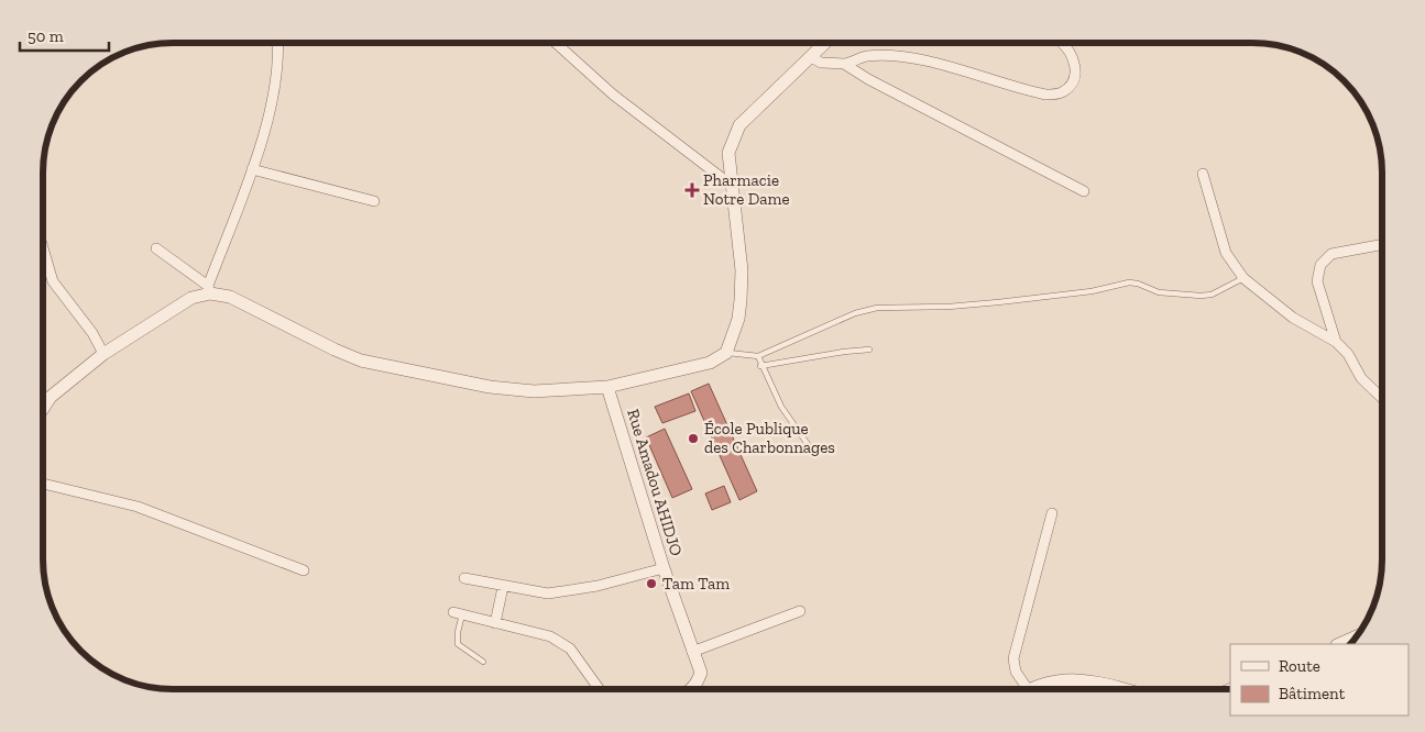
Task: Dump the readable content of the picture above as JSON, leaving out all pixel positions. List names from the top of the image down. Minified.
{"streets":{"street":["Rue Amadou AHIDJO"]},"places":{"health":["Pharmacie Notre Dame"],"other":["École Publique des Charbonnages","Tam Tam"]},"legend":["Route","Bâtiment"],"scale_bar":"50 m"}
